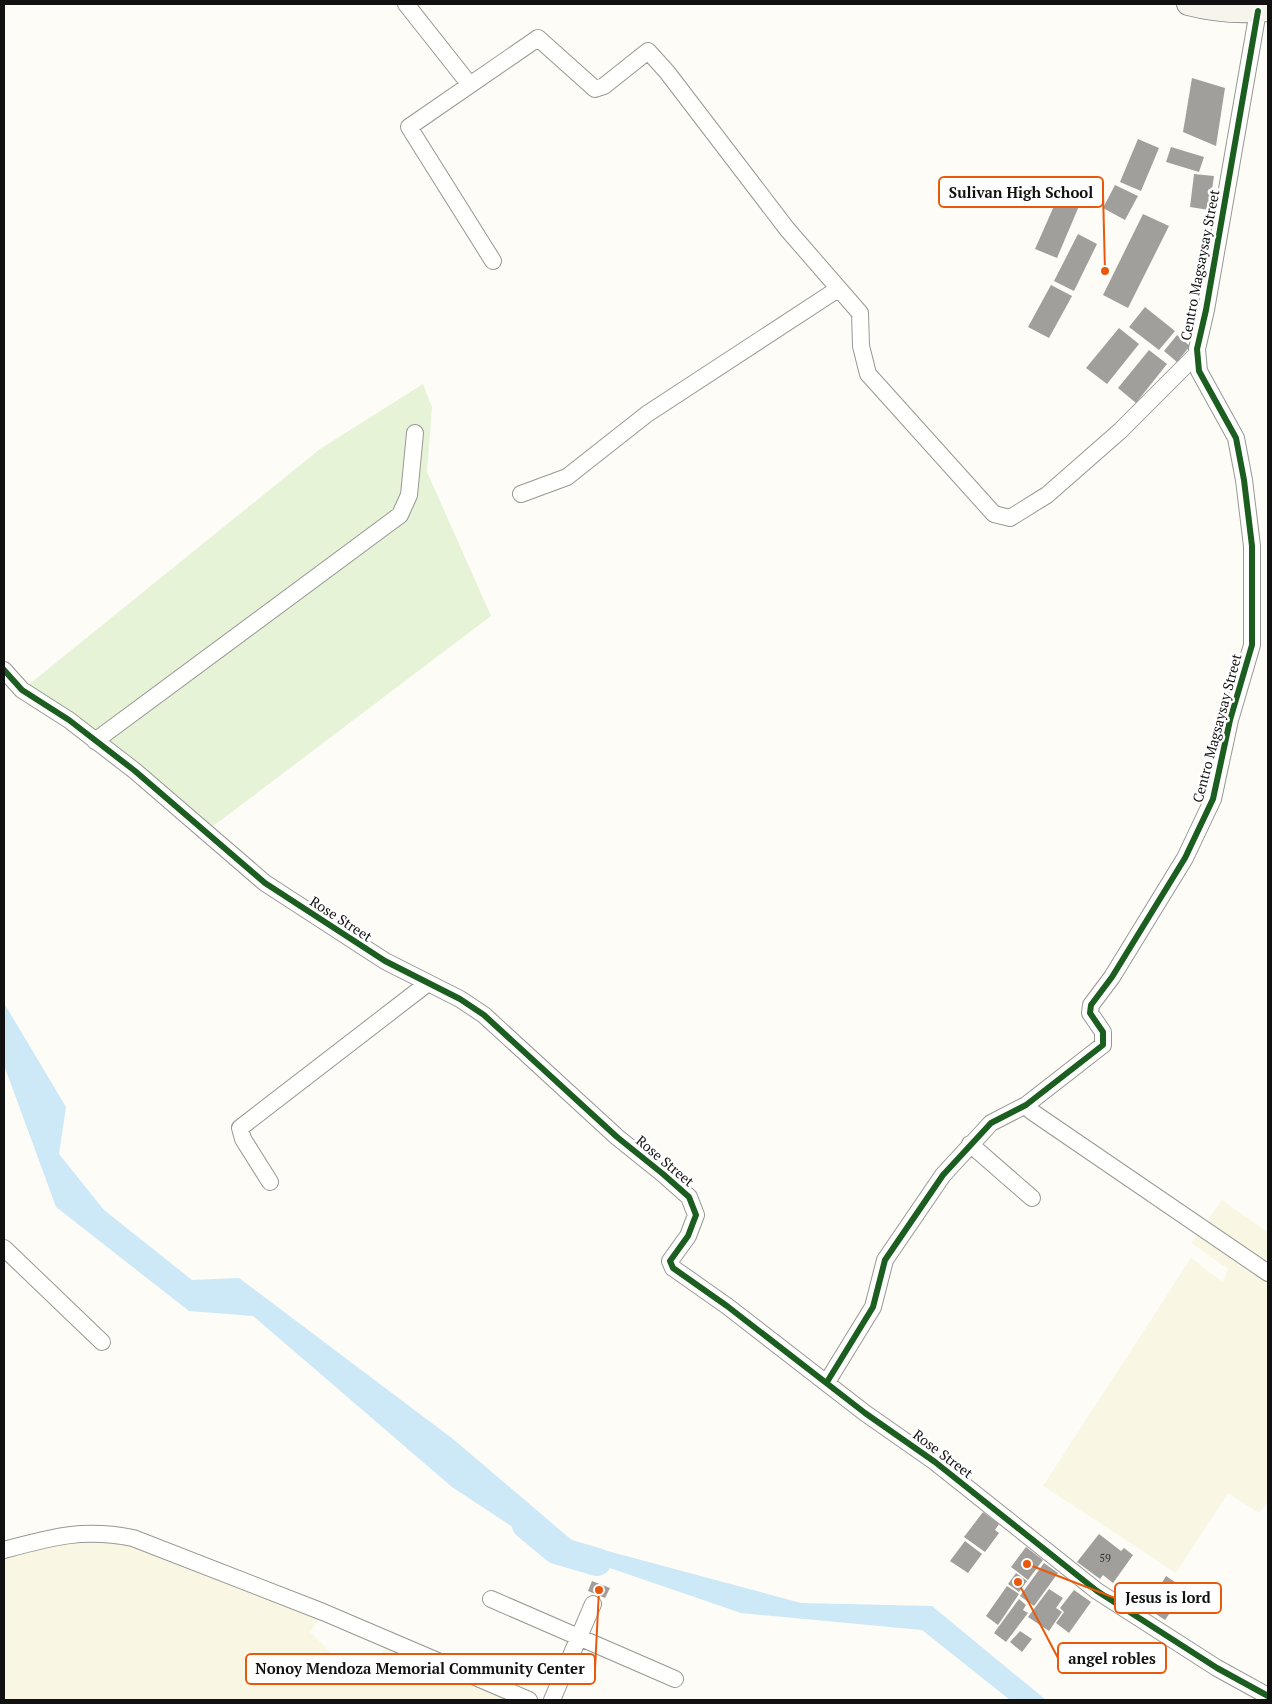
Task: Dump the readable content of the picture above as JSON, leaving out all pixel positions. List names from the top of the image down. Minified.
{"streets":{"street":["Centro Magsaysay Street","Rose Street"]},"crossings":[["Centro Magsaysay Street","Rose Street"]],"places":["Sulivan High School","Jesus is lord","angel robles","Nonoy Mendoza Memorial Community Center"],"house_numbers":["59"]}
